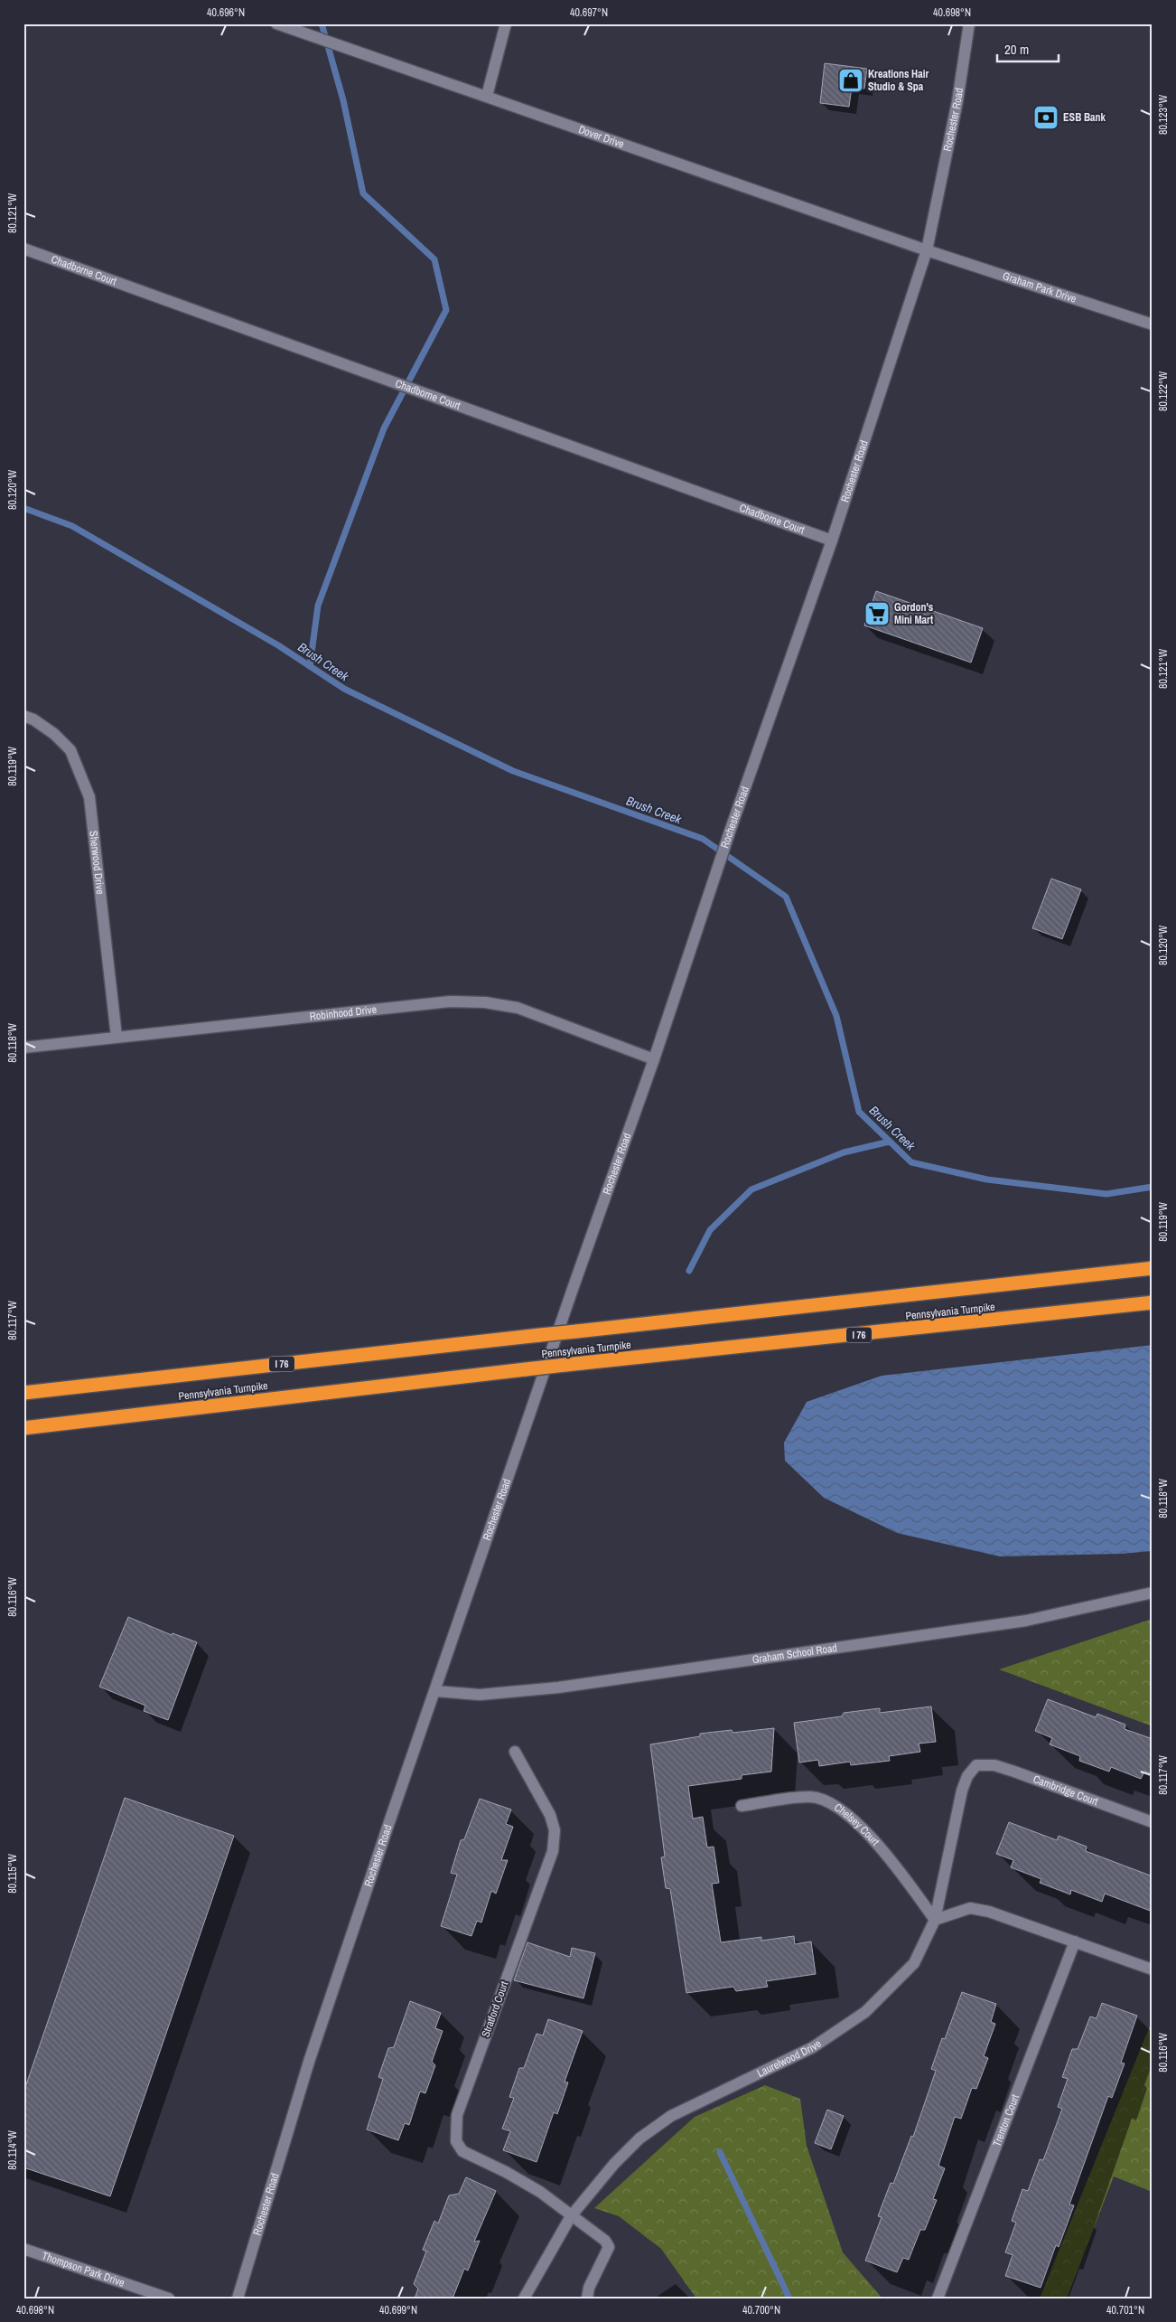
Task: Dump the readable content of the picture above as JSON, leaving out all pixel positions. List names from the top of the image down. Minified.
{"streets":{"highway":["Pennsylvania Turnpike","I 76"],"street":["Rochester Road","Dover Drive","Chadborne Court","Graham Park Drive","Sherwood Drive","Robinhood Drive","Graham School Road","Cambridge Court","Chelsey Court","Stratford Court","Laurelwood Drive","Trenton Court","Thompson Park Drive"]},"crossings":[["Rochester Road","Dover Drive"],["Rochester Road","Chadborne Court"],["Rochester Road","Graham Park Drive"],["Rochester Road","Robinhood Drive"],["Rochester Road","Graham School Road"],["Dover Drive","Graham Park Drive"],["Sherwood Drive","Robinhood Drive"],["Cambridge Court","Laurelwood Drive"],["Chelsey Court","Laurelwood Drive"],["Stratford Court","Laurelwood Drive"]],"water":["Brush Creek"],"places":{"shop":["Kreations Hair Studio & Spa"],"bank":["ESB Bank"],"supermarket":["Gordon's Mini Mart"]},"scale_bar":"20 m","coordinates":["40.696°N","40.697°N","40.698°N","80.123°W","80.121°W","80.122°W","80.120°W","80.119°W","80.118°W","80.117°W","80.116°W","80.115°W","80.114°W","40.699°N","40.700°N","40.701°N"]}
